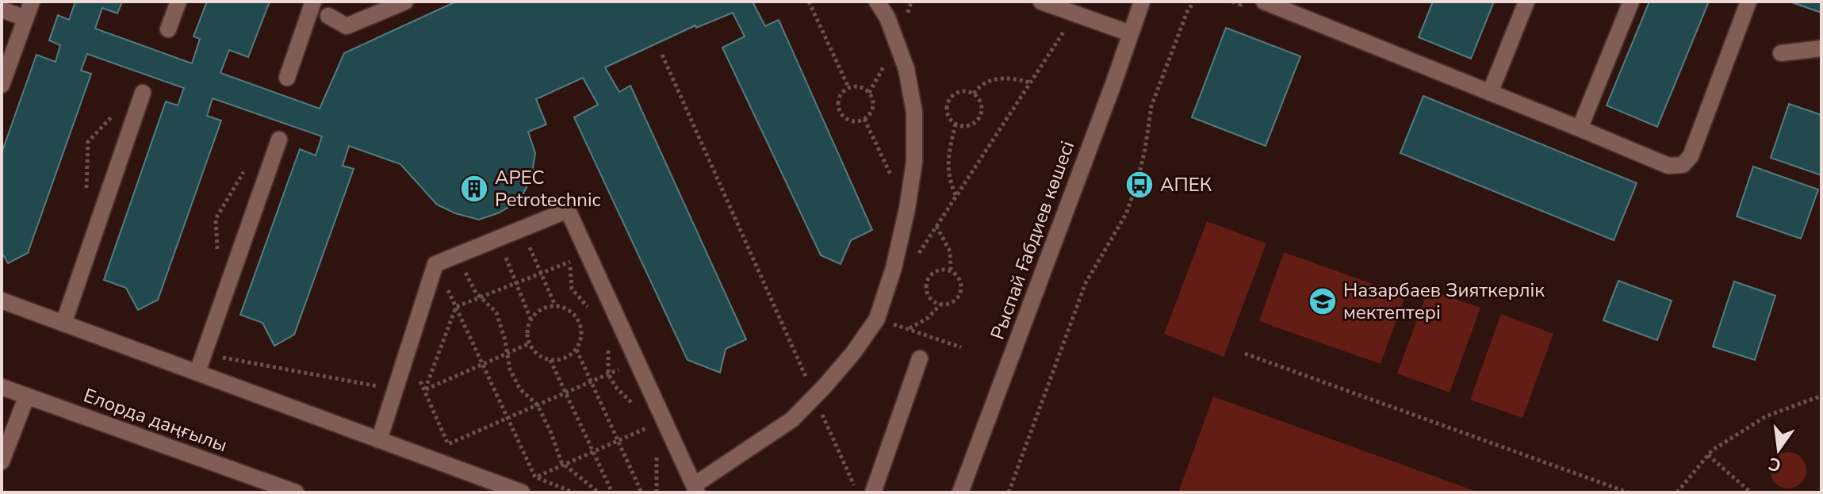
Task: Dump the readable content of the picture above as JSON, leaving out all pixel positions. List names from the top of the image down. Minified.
{"streets":{"street":["Рыспай Ғабдиев көшесі","Елорда даңғылы"]},"places":{"bus stop":["АПЕК"],"building":["APEC Petrotechnic"],"school or university":["Назарбаев Зияткерлік мектептері"]},"north":"bottom"}
